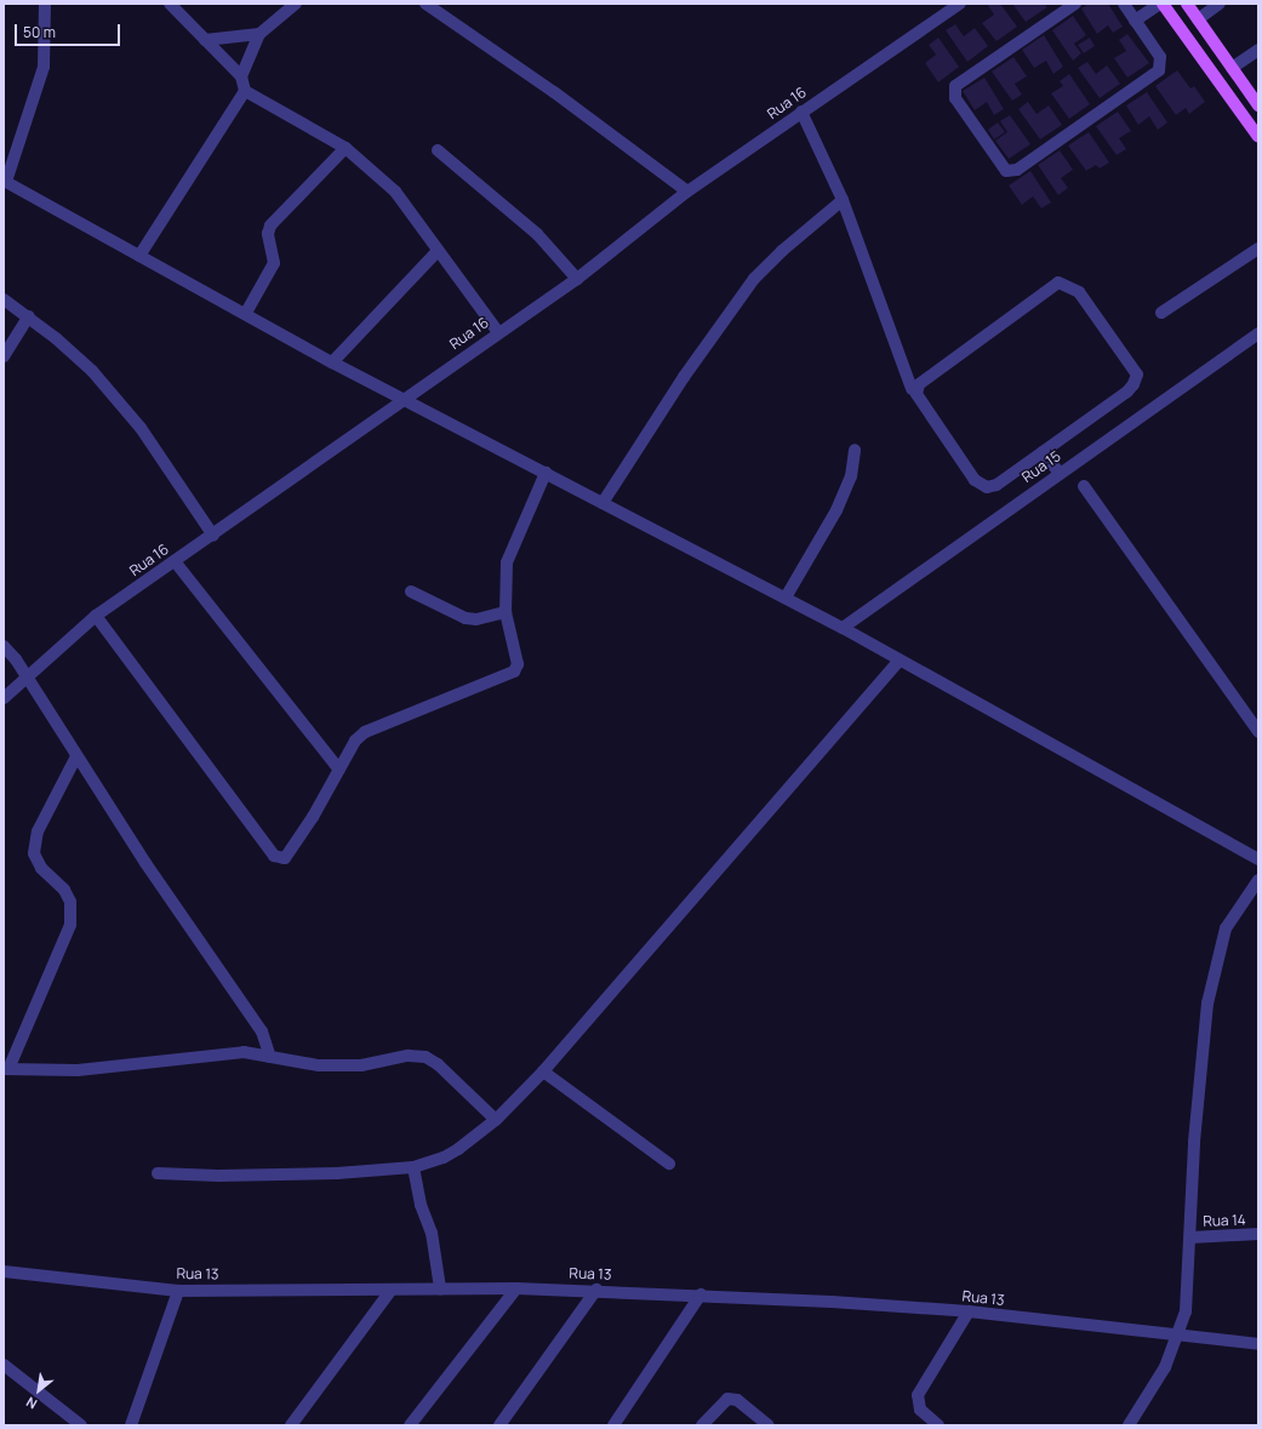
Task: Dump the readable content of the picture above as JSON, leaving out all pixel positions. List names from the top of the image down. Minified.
{"streets":{"street":["Rua 16","Rua 15","Rua 14","Rua 13"]},"scale_bar":"50 m","north":"bottom left"}
